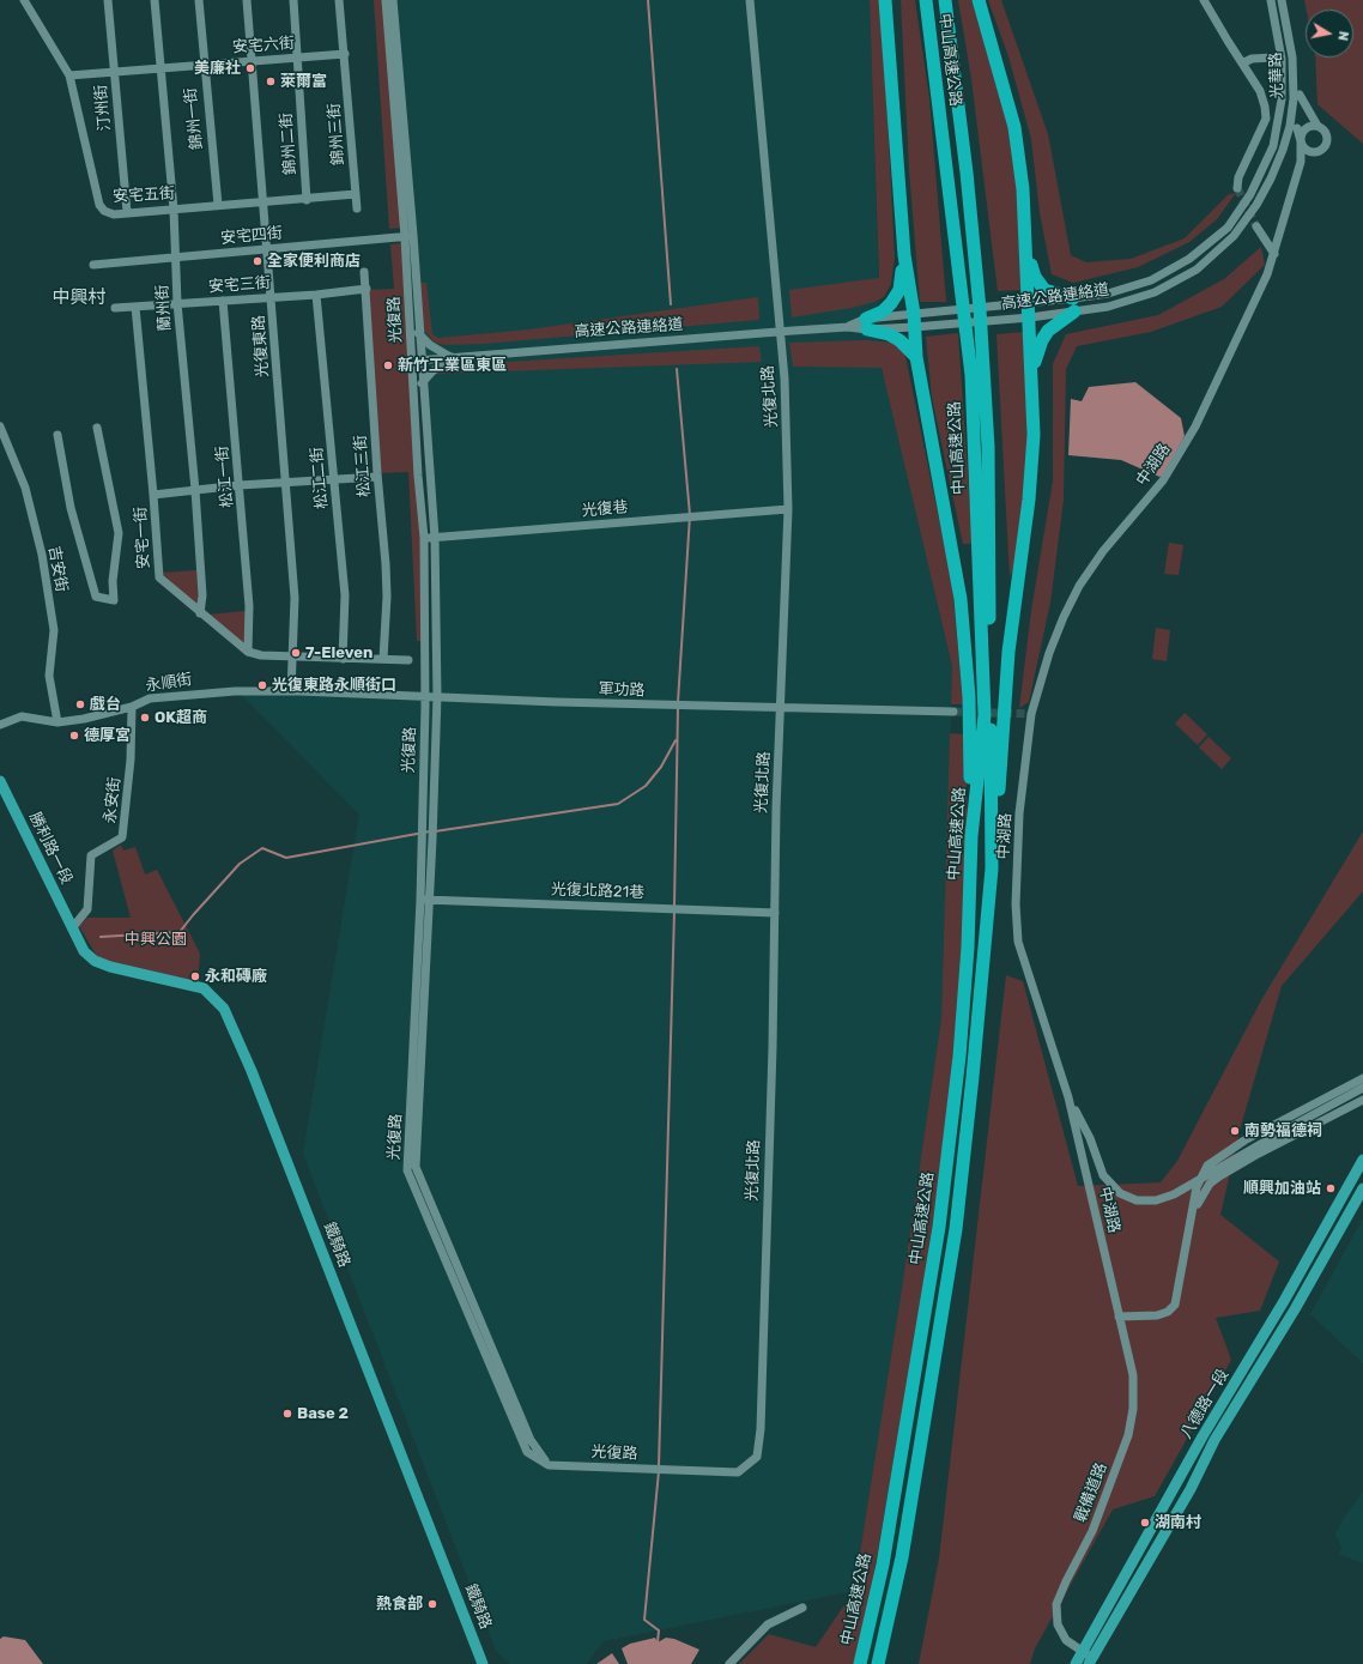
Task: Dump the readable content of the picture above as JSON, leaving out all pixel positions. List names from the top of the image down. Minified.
{"streets":{"highway":["中山高速公路"],"main road":["勝利路一段","鐵騎路","八德路一段"],"street":["安宅六街","光華路","汀州街","錦州一街","錦州三街","錦州二街","安宅五街","安宅四街","安宅三街","高速公路連絡道","蘭州街","光復路","光復東路","光復北路","中湖路","松江三街","松江一街","松江二街","光復巷","安宅一街","吉安街","永順街","軍功路","永安街","光復北路21巷","戰備道路"]},"crossings":[["安宅六街","汀州街"],["安宅六街","錦州一街"],["安宅六街","錦州三街"],["安宅六街","錦州二街"],["安宅六街","安宅五街"],["安宅六街","蘭州街"],["安宅六街","光復東路"],["光華路","高速公路連絡道"],["汀州街","安宅五街"],["錦州一街","安宅五街"],["錦州三街","安宅五街"],["錦州二街","安宅五街"],["安宅五街","蘭州街"],["安宅五街","光復東路"],["安宅四街","蘭州街"],["安宅四街","光復路"],["安宅四街","光復東路"],["安宅三街","蘭州街"],["安宅三街","光復東路"],["安宅三街","松江三街"],["安宅三街","松江一街"],["安宅三街","松江二街"],["安宅三街","安宅一街"],["高速公路連絡道","光復路"],["蘭州街","安宅一街"],["光復路","光復北路"],["光復路","光復巷"],["光復路","軍功路"],["光復路","光復北路21巷"],["光復東路","安宅一街"],["光復東路","永順街"],["光復東路","軍功路"],["光復北路","光復巷"],["光復北路","軍功路"],["光復北路","光復北路21巷"],["中湖路","戰備道路"],["松江三街","安宅一街"],["松江一街","安宅一街"],["松江二街","安宅一街"],["吉安街","永順街"],["永順街","軍功路"],["永順街","永安街"],["永安街","勝利路一段"],["永安街","鐵騎路"],["勝利路一段","鐵騎路"],["八德路一段","戰備道路"]],"districts":["中興村"],"parks":["中興公園"],"places":["美廉社","萊爾富","全家便利商店","新竹工業區東區","7-Eleven","光復東路永順街口","戲台","OK超商","德厚宮","永和磚廠","南勢福德祠","順興加油站","Base 2","湖南村","熱食部"],"north":"right"}
